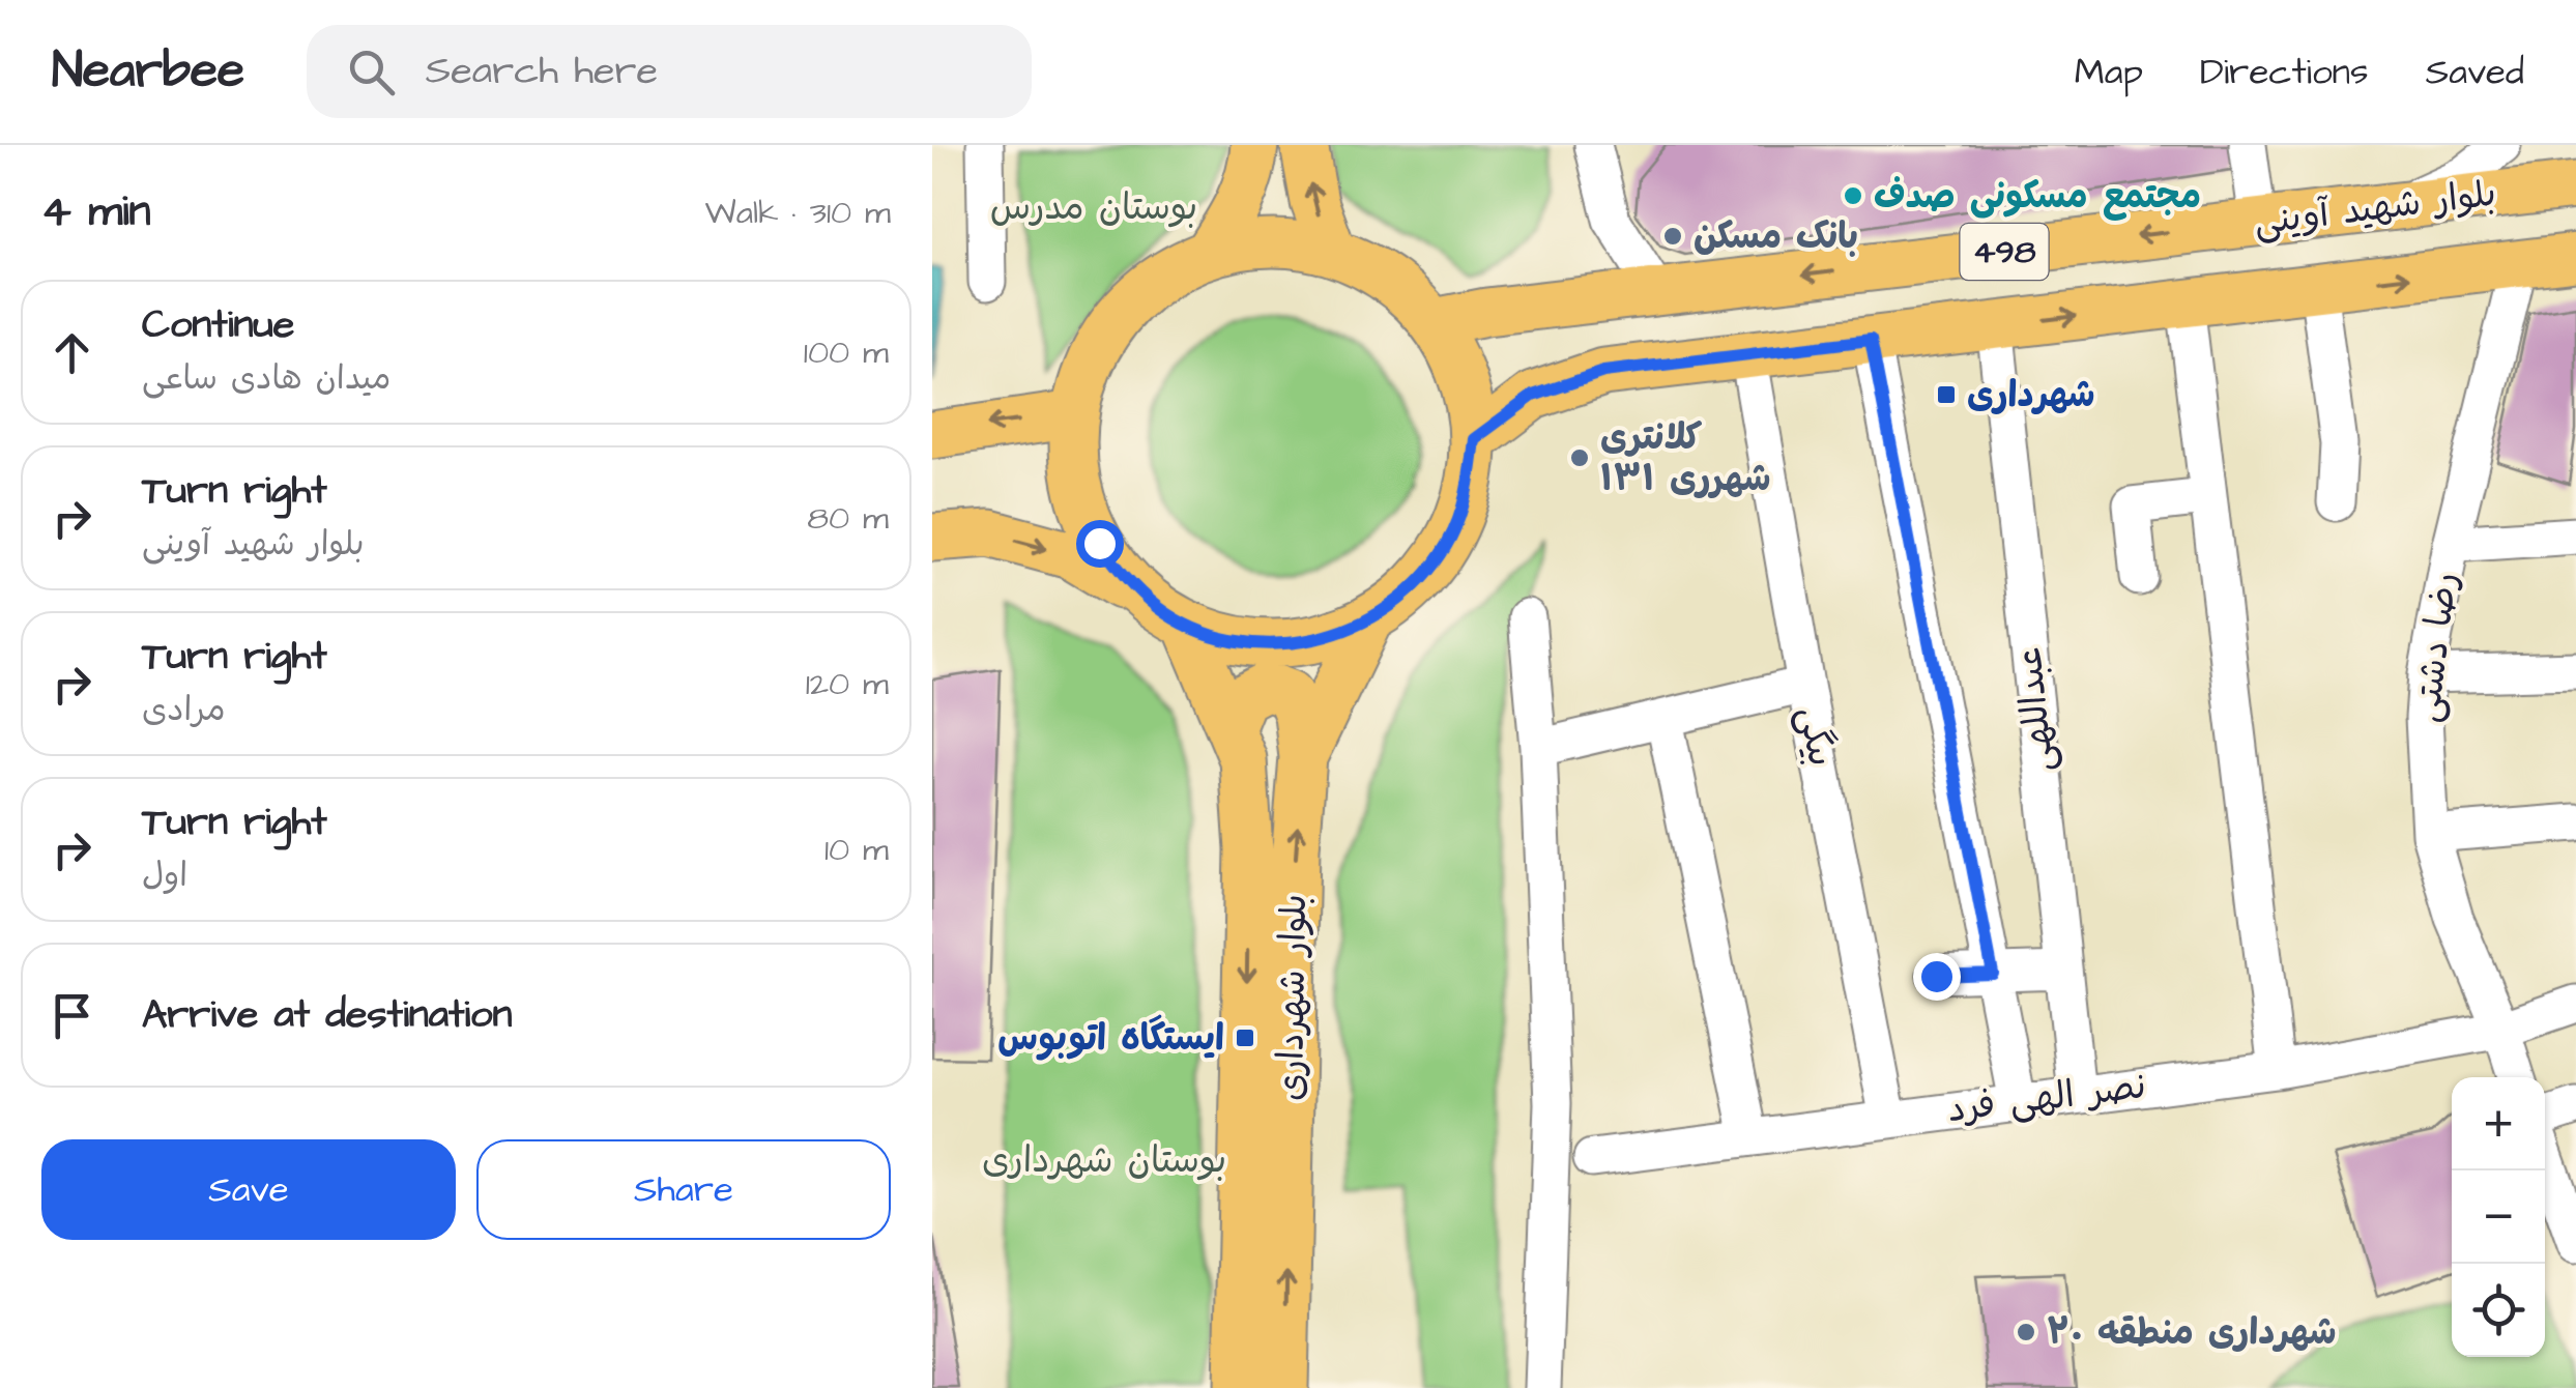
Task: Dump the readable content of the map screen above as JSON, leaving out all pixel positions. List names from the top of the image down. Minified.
{"streets":{"main road":["بلوار شهید آوینی","498","بلوار شهرداری"],"street":["رضا دشتی","عبداللهی","بیگی","نصر الهی فرد"]},"crossings":[["بلوار شهید آوینی","رضا دشتی"],["بلوار شهید آوینی","عبداللهی"],["بلوار شهید آوینی","بیگی"],["رضا دشتی","نصر الهی فرد"],["عبداللهی","نصر الهی فرد"],["بیگی","نصر الهی فرد"]],"parks":["بوستان مدرس","بوستان شهرداری"],"places":{"other":["مجتمع مسکونی صدف","بانک مسکن","کلانتری ۱۳۱ شهرری","شهرداری منطقه ۲۰"],"transit":["شهرداری","ایستگاه اتوبوس"]},"page":{"header":"Nearbee","search":"Search here","nav":["Map","Directions","Saved"],"heading":["4 min","Walk · 310 m"],"list":[["Continue","میدان هادی ساعی","100 m"],["Turn right","بلوار شهید آوینی","80 m"],["Turn right","مرادی","120 m"],["Turn right","اول","10 m"],"Arrive at destination"],"map_buttons":["+","−"],"buttons":["Save","Share"]}}
